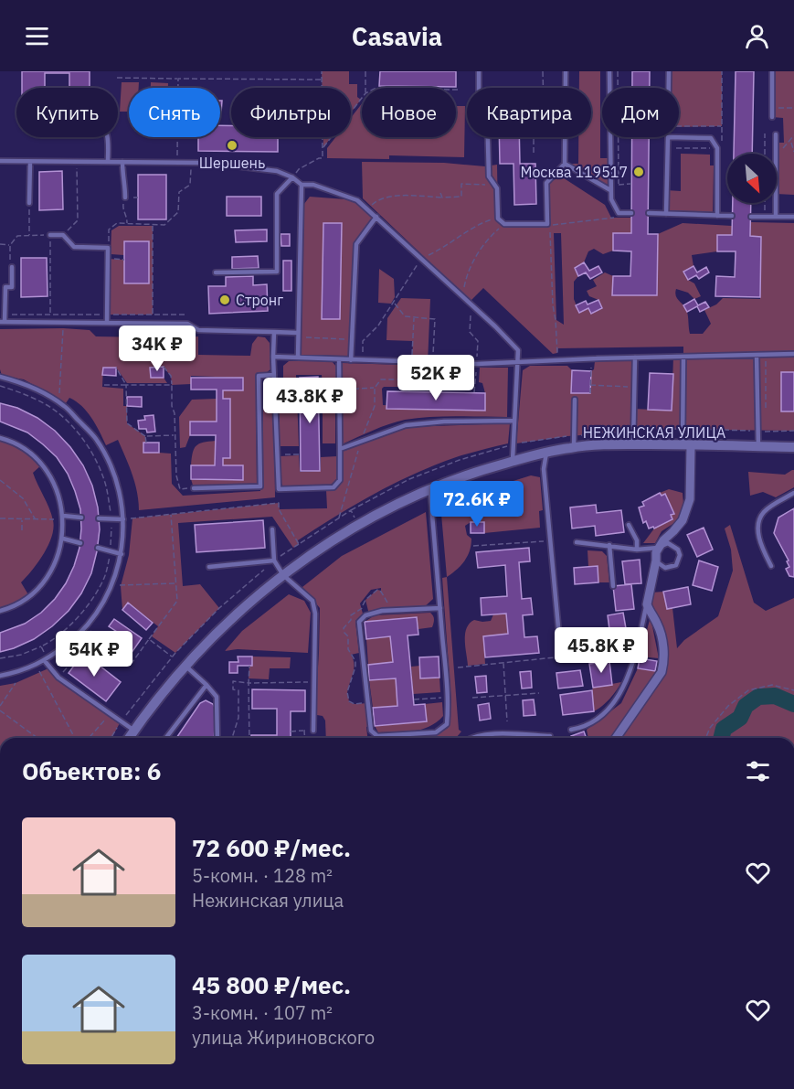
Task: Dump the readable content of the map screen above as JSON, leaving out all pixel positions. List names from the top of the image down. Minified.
{"streets":{"street":["НЕЖИНСКАЯ УЛИЦА"]},"places":["Шершень","Москва 119517","Стронг"],"north":"bottom right","page":{"header":"Casavia","chip":["Купить","Снять","Фильтры","Новое","Квартира","Дом"],"price":["34K ₽","52K ₽","43.8K ₽","72.6K ₽","45.8K ₽","54K ₽"],"heading":"Объектов: 6","list":[{"name":"72 600 ₽/мес.","note":"5-комн. · 128 m² · Нежинская улица"},{"name":"45 800 ₽/мес.","note":"3-комн. · 107 m² · улица Жириновского"}]}}
